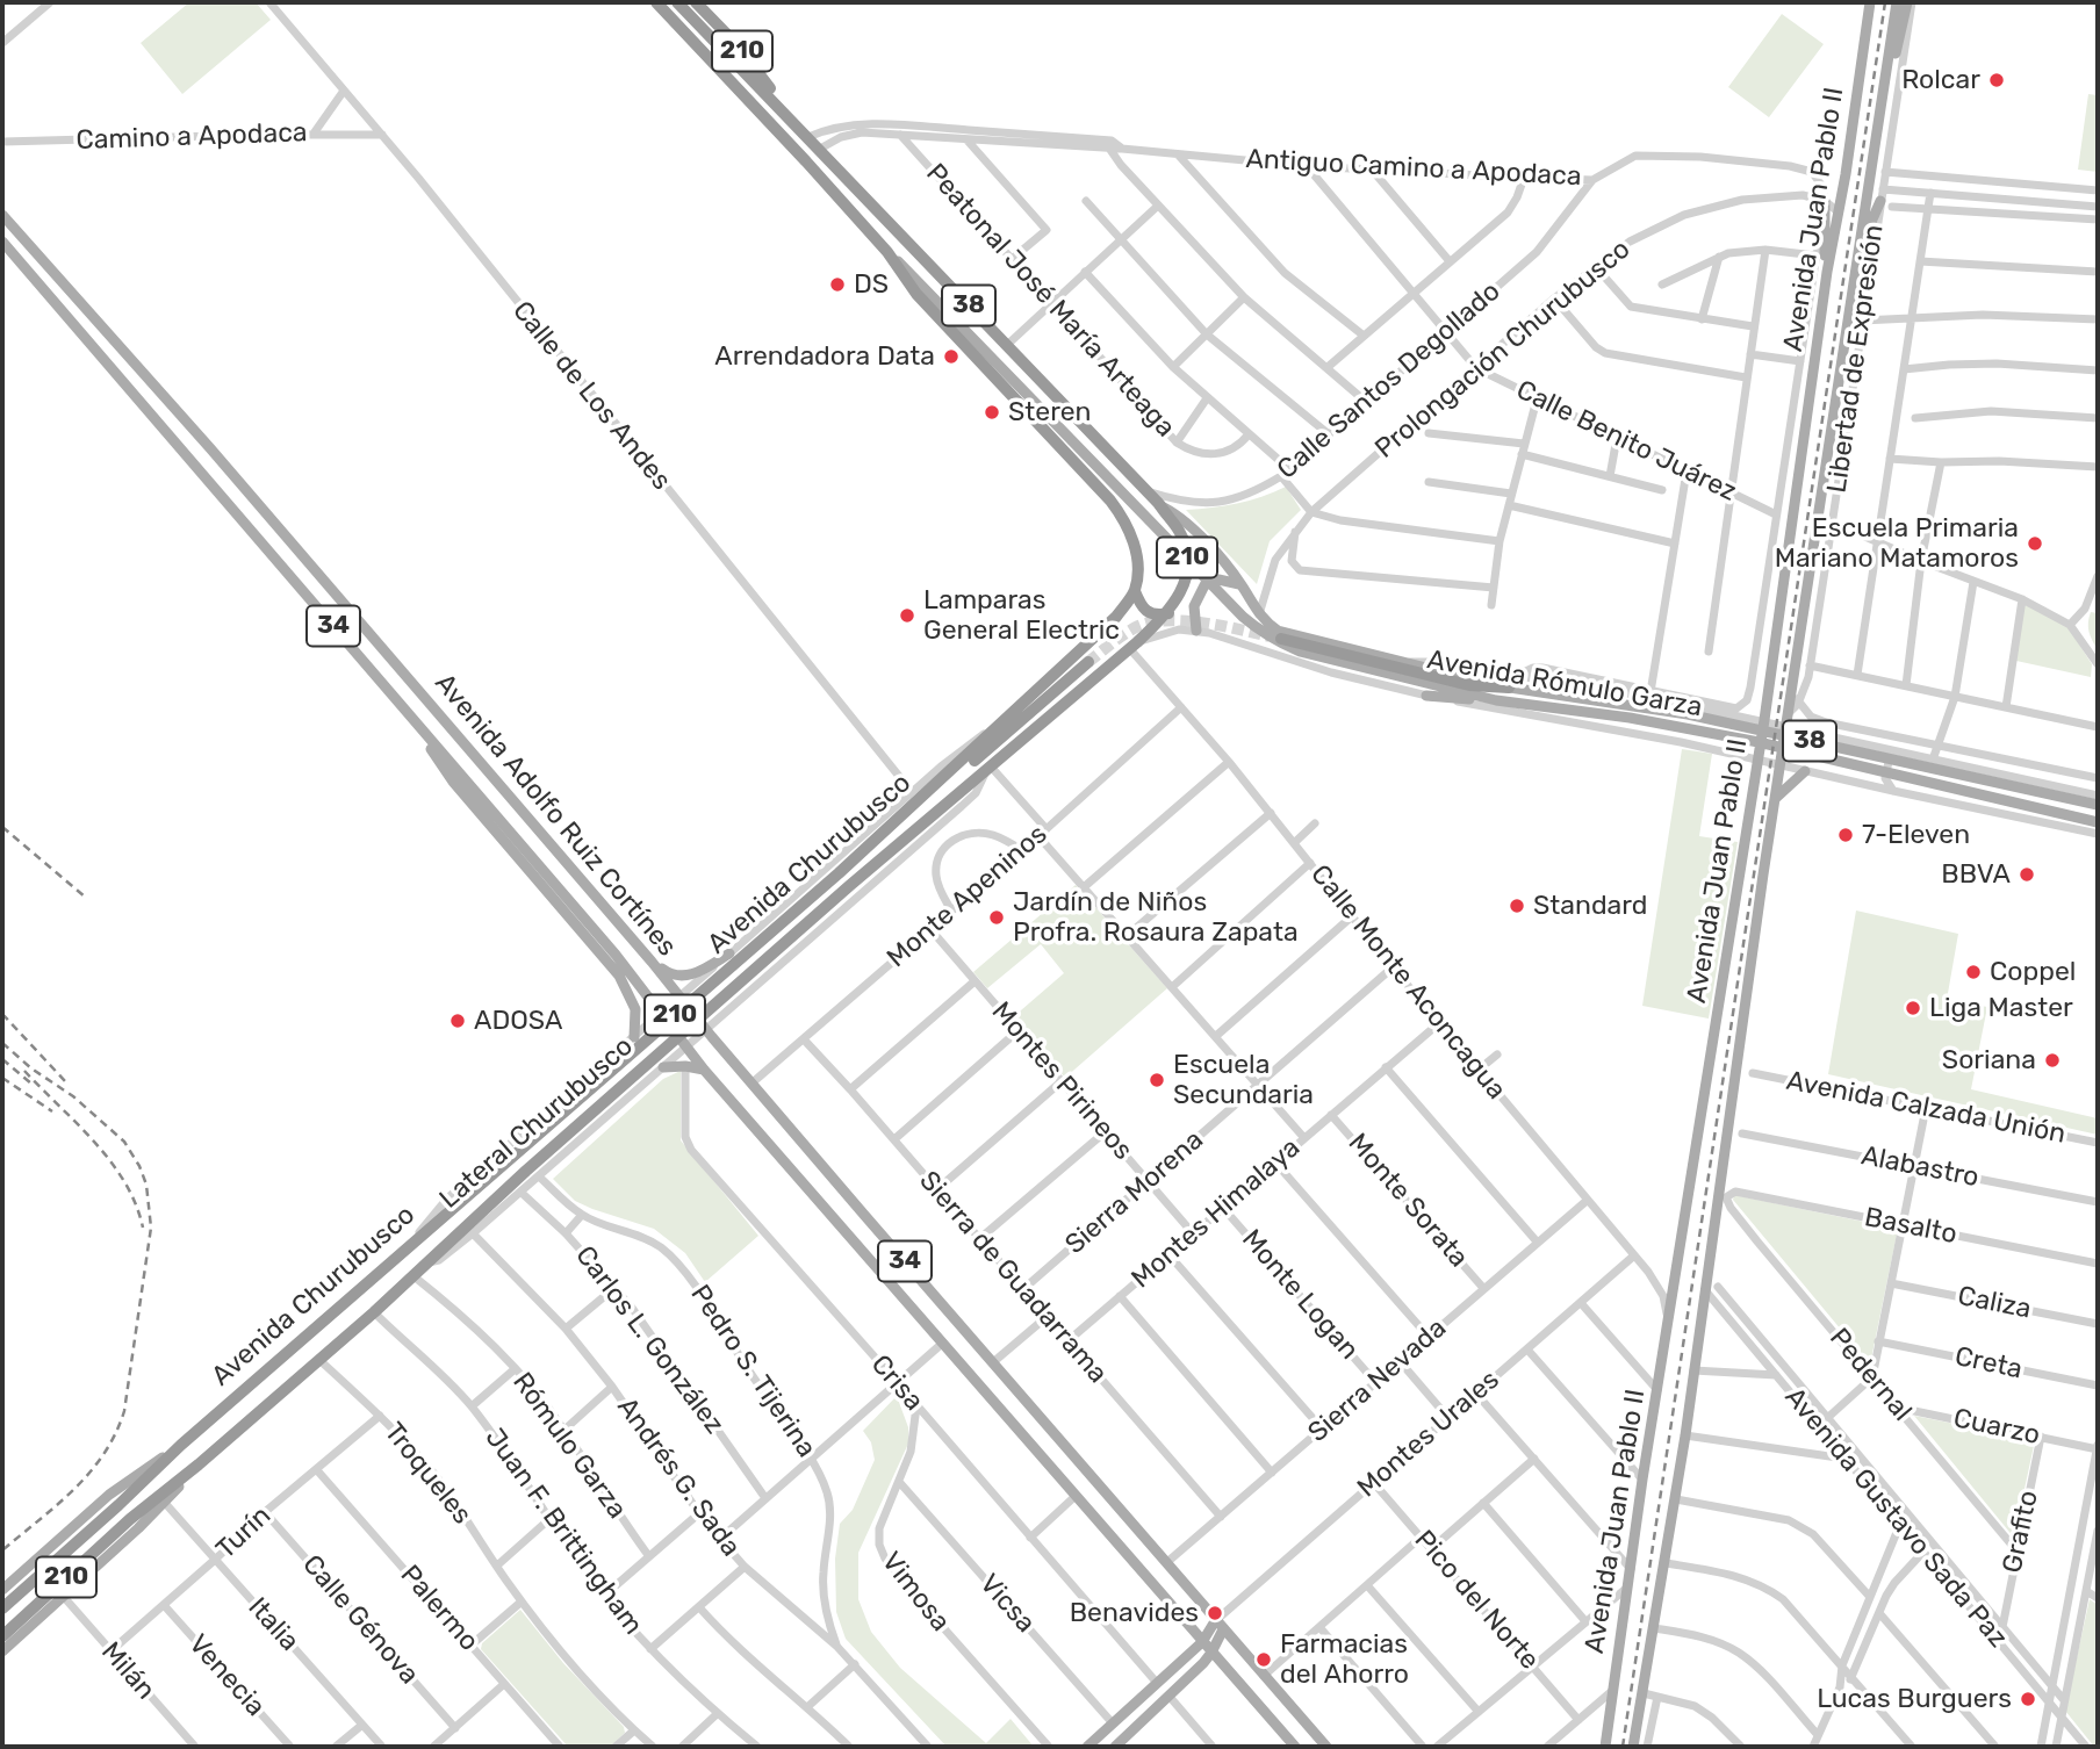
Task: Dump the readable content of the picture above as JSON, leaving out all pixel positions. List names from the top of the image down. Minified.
{"streets":{"highway":["210","38","Avenida Churubusco"],"main road":["Avenida Juan Pablo II","34","Avenida Rómulo Garza","Avenida Adolfo Ruiz Cortínes"],"street":["Camino a Apodaca","Antiguo Camino a Apodaca","Peatonal José María Arteaga","Prolongación Churubusco","Libertad de Expresión","Calle Santos Degollado","Calle de Los Andes","Calle Benito Juárez","Monte Apeninos","Calle Monte Aconcagua","Montes Pirineos","Avenida Calzada Unión","Lateral Churubusco","Alabastro","Sierra Morena","Monte Sorata","Montes Himalaya","Basalto","Sierra de Guadarrama","Monte Logan","Caliza","Carlos L. González","Creta","Pedro S. Tijerina","Pedernal","Sierra Nevada","Crisa","Cuarzo","Montes Urales","Rómulo Garza","Troqueles","Andrés G. Sada","Avenida Gustavo Sada Paz","Juan F. Brittingham","Grafito","Turín","Vimosa","Pico del Norte","Vicsa","Palermo","Calle Génova","Italia","Milán","Venecia"]},"crossings":[["210","38"],["210","Avenida Rómulo Garza"],["210","Avenida Churubusco"],["Camino a Apodaca","Calle de Los Andes"],["Antiguo Camino a Apodaca","Peatonal José María Arteaga"],["Antiguo Camino a Apodaca","38"],["Antiguo Camino a Apodaca","Prolongación Churubusco"],["Antiguo Camino a Apodaca","Calle Santos Degollado"],["Avenida Juan Pablo II","Libertad de Expresión"],["Avenida Juan Pablo II","Avenida Rómulo Garza"],["Avenida Juan Pablo II","Calle Monte Aconcagua"],["Avenida Juan Pablo II","Avenida Gustavo Sada Paz"],["38","Calle Santos Degollado"],["38","Avenida Rómulo Garza"],["38","Avenida Churubusco"],["Prolongación Churubusco","Calle Benito Juárez"],["Prolongación Churubusco","Avenida Rómulo Garza"],["Calle de Los Andes","Lateral Churubusco"],["34","Avenida Adolfo Ruiz Cortínes"],["34","Sierra Nevada"],["34","Montes Urales"],["Avenida Rómulo Garza","Avenida Churubusco"],["Avenida Rómulo Garza","Calle Monte Aconcagua"],["Avenida Adolfo Ruiz Cortínes","Monte Apeninos"],["Avenida Adolfo Ruiz Cortínes","Lateral Churubusco"],["Avenida Adolfo Ruiz Cortínes","Sierra Nevada"],["Avenida Churubusco","Calle Monte Aconcagua"],["Avenida Churubusco","Lateral Churubusco"],["Avenida Churubusco","Rómulo Garza"],["Avenida Churubusco","Troqueles"],["Avenida Churubusco","Juan F. Brittingham"],["Avenida Churubusco","Italia"],["Avenida Churubusco","Milán"],["Monte Apeninos","Calle Monte Aconcagua"],["Monte Apeninos","Montes Pirineos"],["Monte Apeninos","Sierra de Guadarrama"],["Calle Monte Aconcagua","Sierra Morena"],["Calle Monte Aconcagua","Montes Himalaya"],["Calle Monte Aconcagua","Sierra Nevada"],["Calle Monte Aconcagua","Montes Urales"],["Montes Pirineos","Sierra Morena"],["Montes Pirineos","Montes Himalaya"],["Lateral Churubusco","Carlos L. González"],["Lateral Churubusco","Pedro S. Tijerina"],["Lateral Churubusco","Andrés G. Sada"],["Sierra Morena","Sierra de Guadarrama"],["Monte Sorata","Montes Himalaya"],["Monte Sorata","Sierra Nevada"],["Montes Himalaya","Sierra de Guadarrama"],["Montes Himalaya","Monte Logan"],["Basalto","Pedernal"],["Sierra de Guadarrama","Sierra Nevada"],["Monte Logan","Sierra Nevada"],["Pedro S. Tijerina","Andrés G. Sada"],["Pedernal","Cuarzo"],["Pedernal","Grafito"],["Crisa","Vimosa"],["Cuarzo","Grafito"],["Montes Urales","Pico del Norte"],["Troqueles","Turín"],["Avenida Gustavo Sada Paz","Grafito"],["Turín","Palermo"],["Turín","Calle Génova"],["Turín","Italia"],["Turín","Milán"],["Turín","Venecia"],["Vimosa","Vicsa"]],"places":["Rolcar","DS","Arrendadora Data","Steren","Escuela Primaria Mariano Matamoros","Lamparas General Electric","7-Eleven","BBVA","Standard","Jardín de Niños Profra. Rosaura Zapata","Coppel","Liga Master","ADOSA","Soriana","Escuela Secundaria","Benavides","Farmacias del Ahorro","Lucas Burguers"]}
